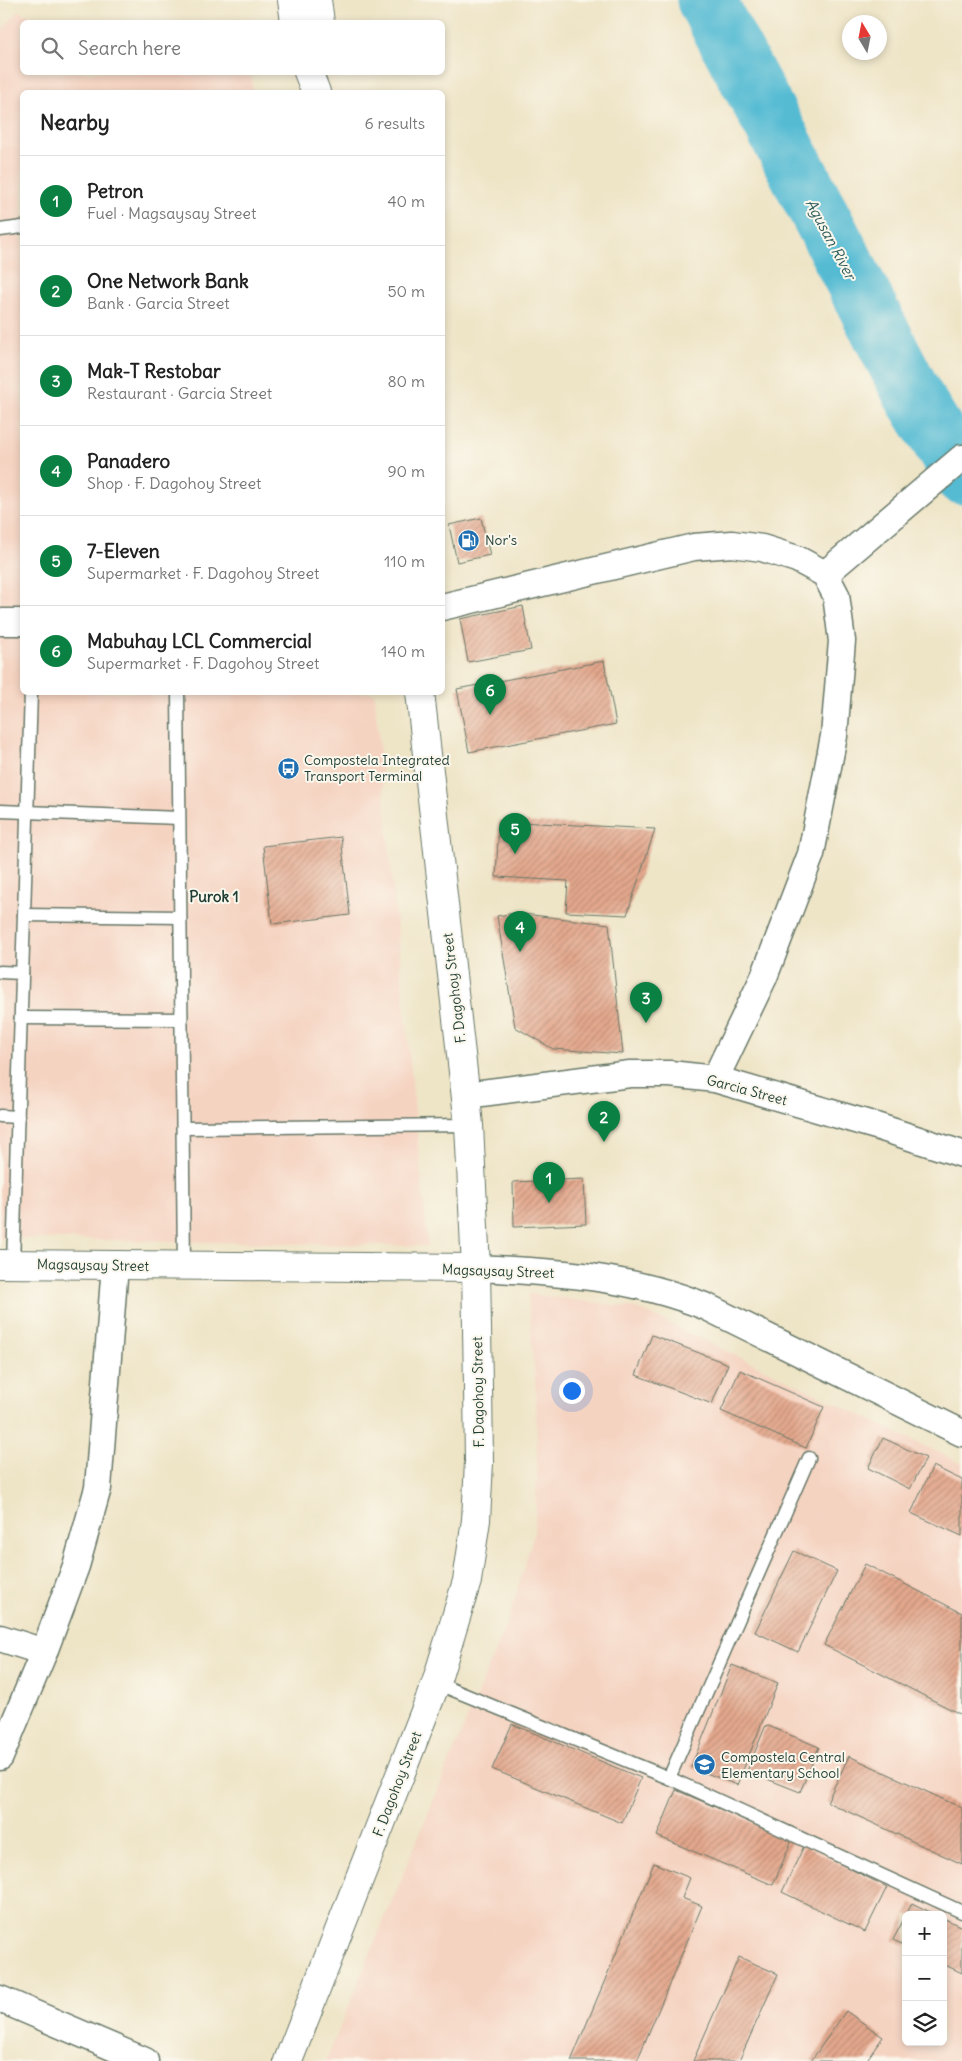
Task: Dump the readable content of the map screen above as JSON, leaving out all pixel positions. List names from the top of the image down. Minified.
{"streets":{"main road":["F. Dagohoy Street","Magsaysay Street"],"street":["Garcia Street"]},"crossings":[["F. Dagohoy Street","Garcia Street"],["F. Dagohoy Street","Magsaysay Street"]],"districts":["Purok 1"],"water":["Agusan River"],"places":{"fuel station":["Nor's"],"bus stop":["Compostela Integrated Transport Terminal"],"school or university":["Compostela Central Elementary School"]},"north":"top","page":{"search":"Search here","heading":["Nearby","6 results"],"list":[{"mark":"1","name":"Petron","note":"Fuel · Magsaysay Street","value":"40 m"},{"mark":"2","name":"One Network Bank","note":"Bank · Garcia Street","value":"50 m"},{"mark":"3","name":"Mak-T Restobar","note":"Restaurant · Garcia Street","value":"80 m"},{"mark":"4","name":"Panadero","note":"Shop · F. Dagohoy Street","value":"90 m"},{"mark":"5","name":"7-Eleven","note":"Supermarket · F. Dagohoy Street","value":"110 m"},{"mark":"6","name":"Mabuhay LCL Commercial","note":"Supermarket · F. Dagohoy Street","value":"140 m"}],"pins":["6","5","4","3","2","1"],"map_buttons":["+","−"]}}
